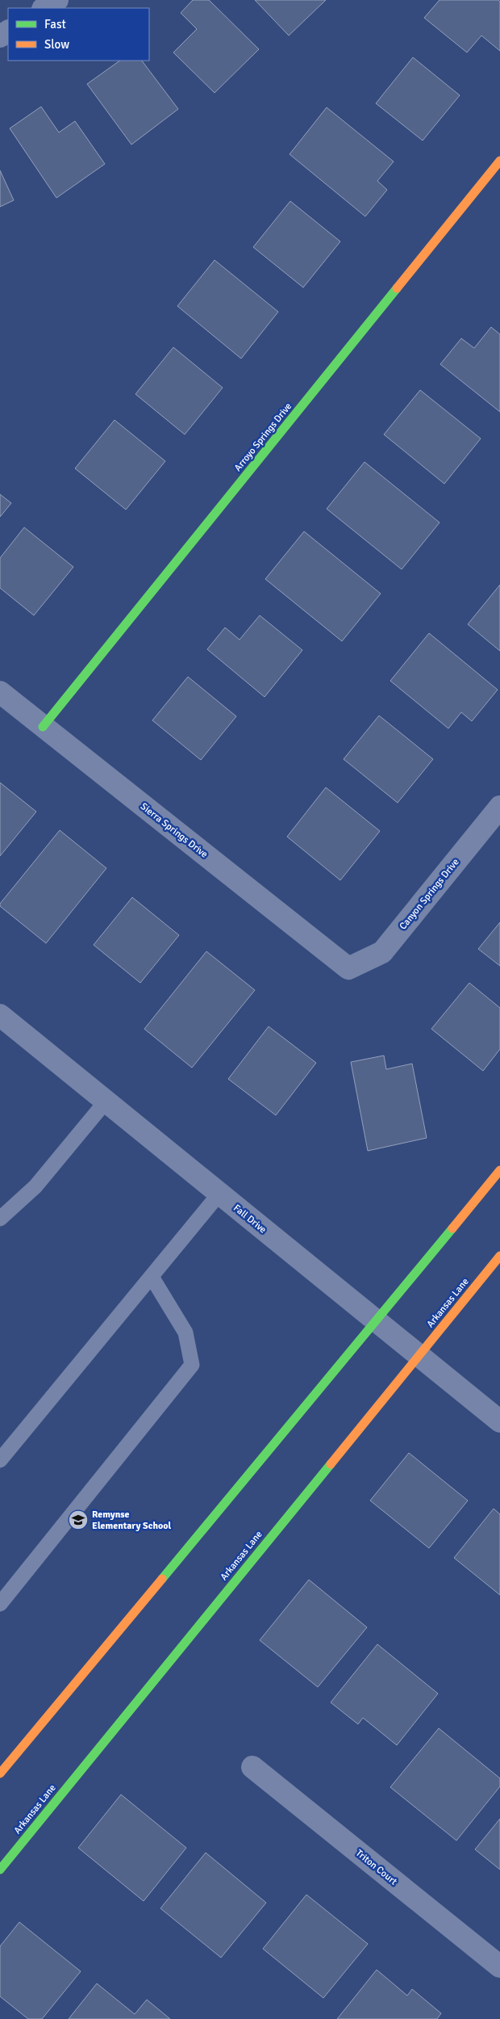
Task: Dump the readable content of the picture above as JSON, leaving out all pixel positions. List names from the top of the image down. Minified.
{"streets":{"main road":["Arroyo Springs Drive","Arkansas Lane"],"street":["Sierra Springs Drive","Canyon Springs Drive","Fall Drive","Triton Court"]},"crossings":[["Arroyo Springs Drive","Sierra Springs Drive"],["Sierra Springs Drive","Canyon Springs Drive"],["Fall Drive","Arkansas Lane"]],"places":{"school or university":["Remynse Elementary School"]},"legend":["Fast","Slow"]}
